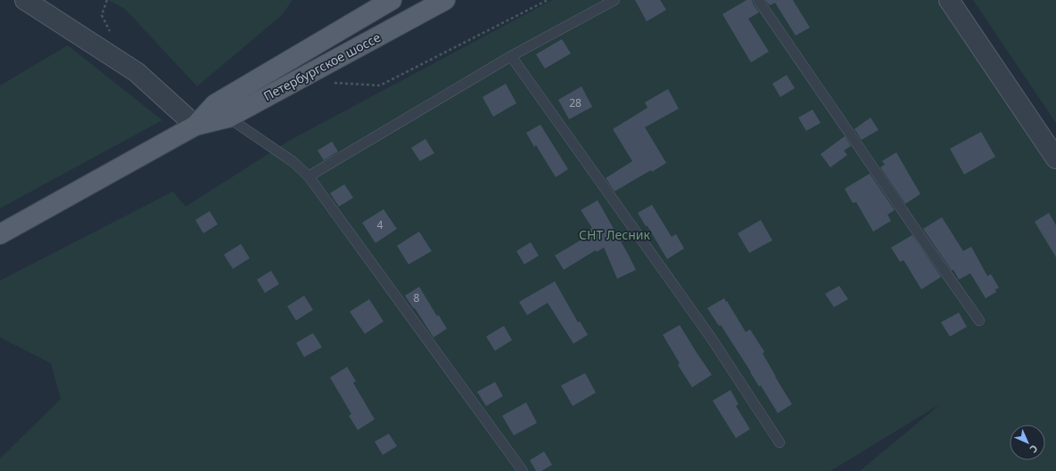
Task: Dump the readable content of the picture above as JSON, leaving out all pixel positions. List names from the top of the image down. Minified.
{"streets":{"main road":["Петербургское шоссе"]},"parks":["СНТ Лесник"],"house_numbers":["28","4","8"],"north":"bottom right"}
